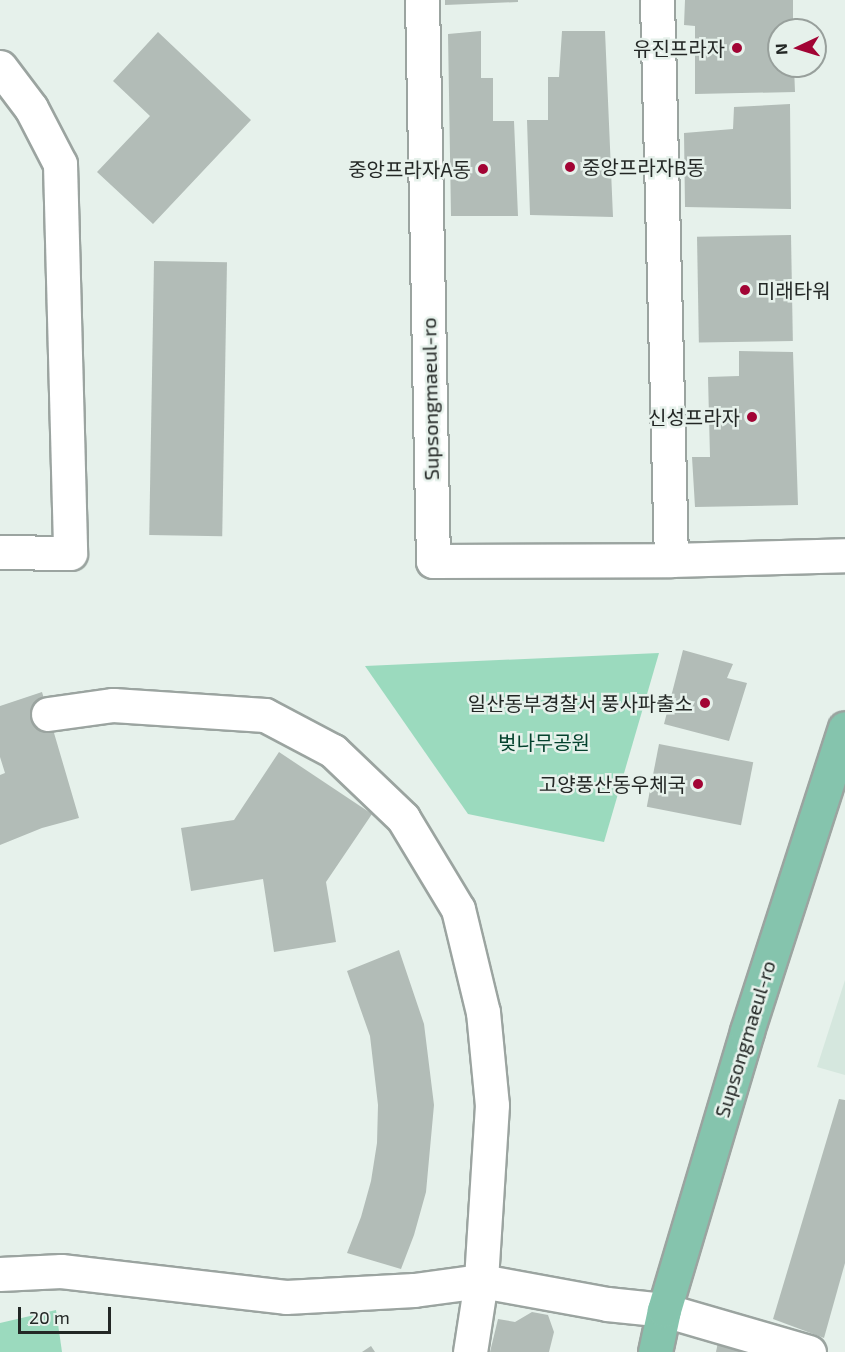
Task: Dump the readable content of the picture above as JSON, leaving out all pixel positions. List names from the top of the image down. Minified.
{"streets":{"main road":["Supsongmaeul-ro"]},"parks":["벚나무공원"],"places":["유진프라자","중앙프라자B동","중앙프라자A동","미래타워","신성프라자","일산동부경찰서 풍사파출소","고양풍산동우체국"],"scale_bar":"20 m","north":"left"}
